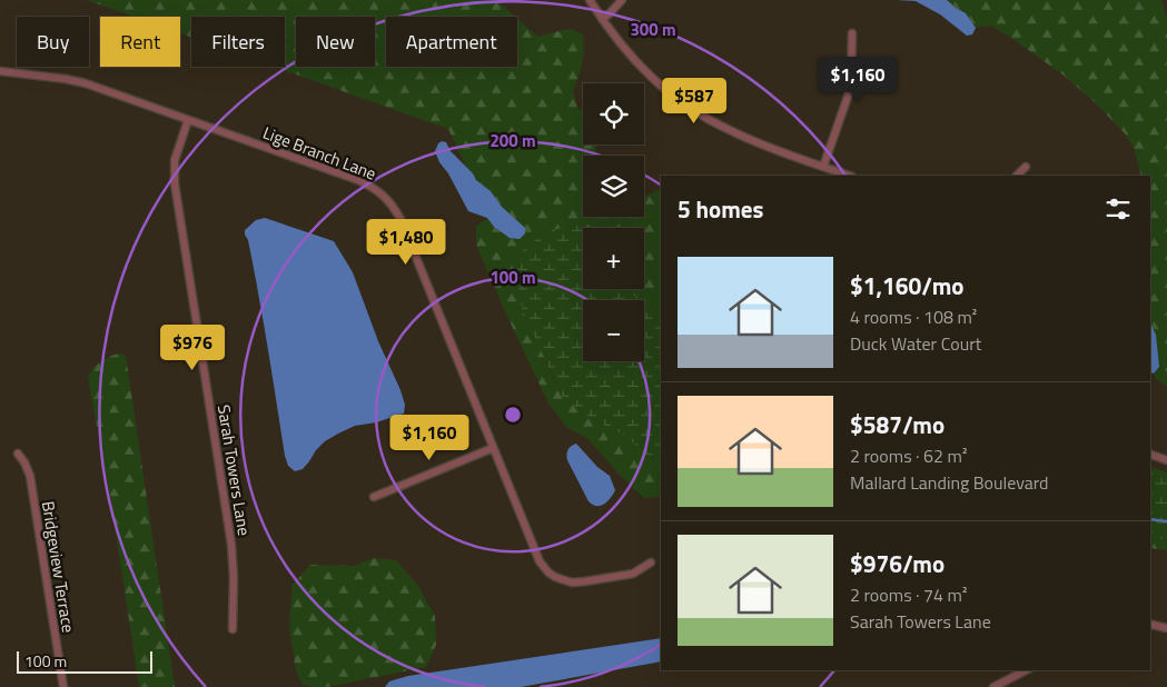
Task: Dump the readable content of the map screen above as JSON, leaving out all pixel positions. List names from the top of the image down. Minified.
{"streets":{"street":["Lige Branch Lane","Sarah Towers Lane","Bridgeview Terrace"]},"crossings":[["Lige Branch Lane","Sarah Towers Lane"]],"scale_bar":"100 m","page":{"chip":["Buy","Rent","Filters","New","Apartment"],"price":["$1,160","$587","$1,480","$976","$1,160"],"map_buttons":["+","−"],"heading":"5 homes","list":[{"name":"$1,160/mo","note":"4 rooms · 108 m² · Duck Water Court"},{"name":"$587/mo","note":"2 rooms · 62 m² · Mallard Landing Boulevard"},{"name":"$976/mo","note":"2 rooms · 74 m² · Sarah Towers Lane"}],"scale":"100 m"},"rings":["300 m","200 m","100 m"]}
